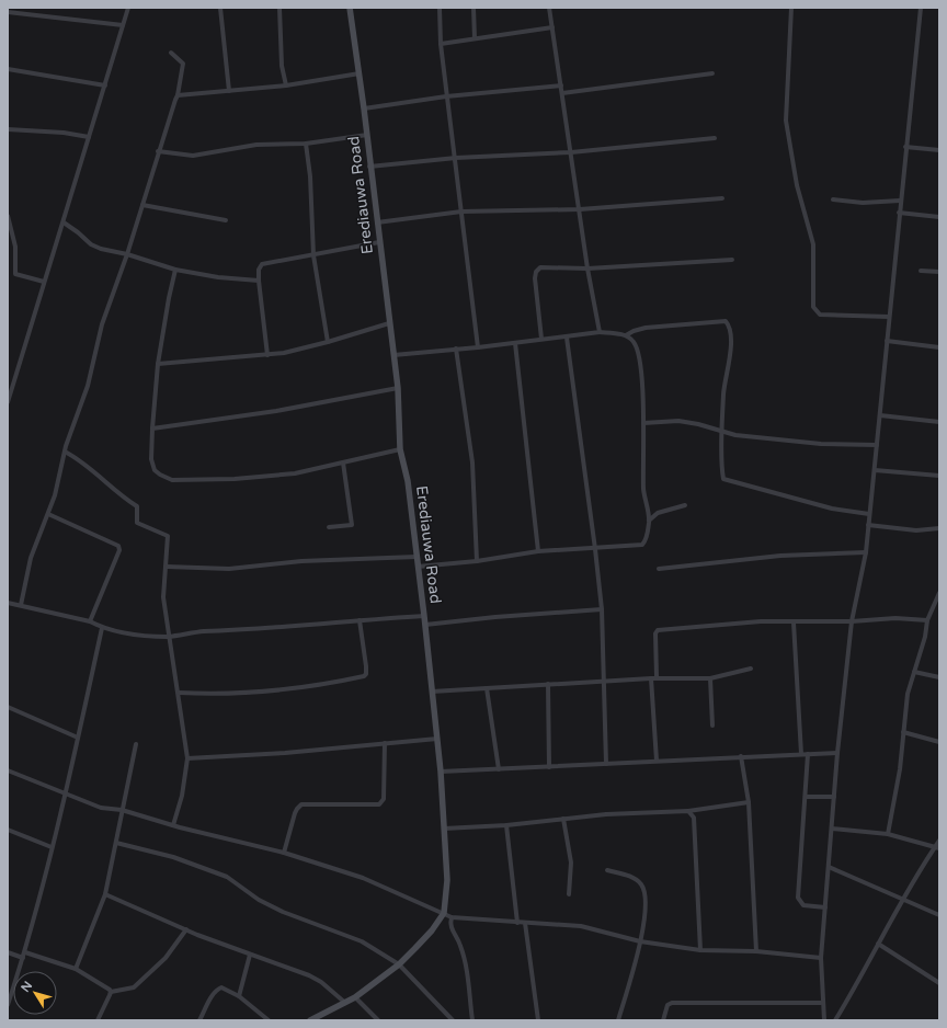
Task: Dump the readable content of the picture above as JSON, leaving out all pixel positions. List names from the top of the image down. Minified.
{"streets":{"street":["Erediauwa Road"]},"north":"top left"}
